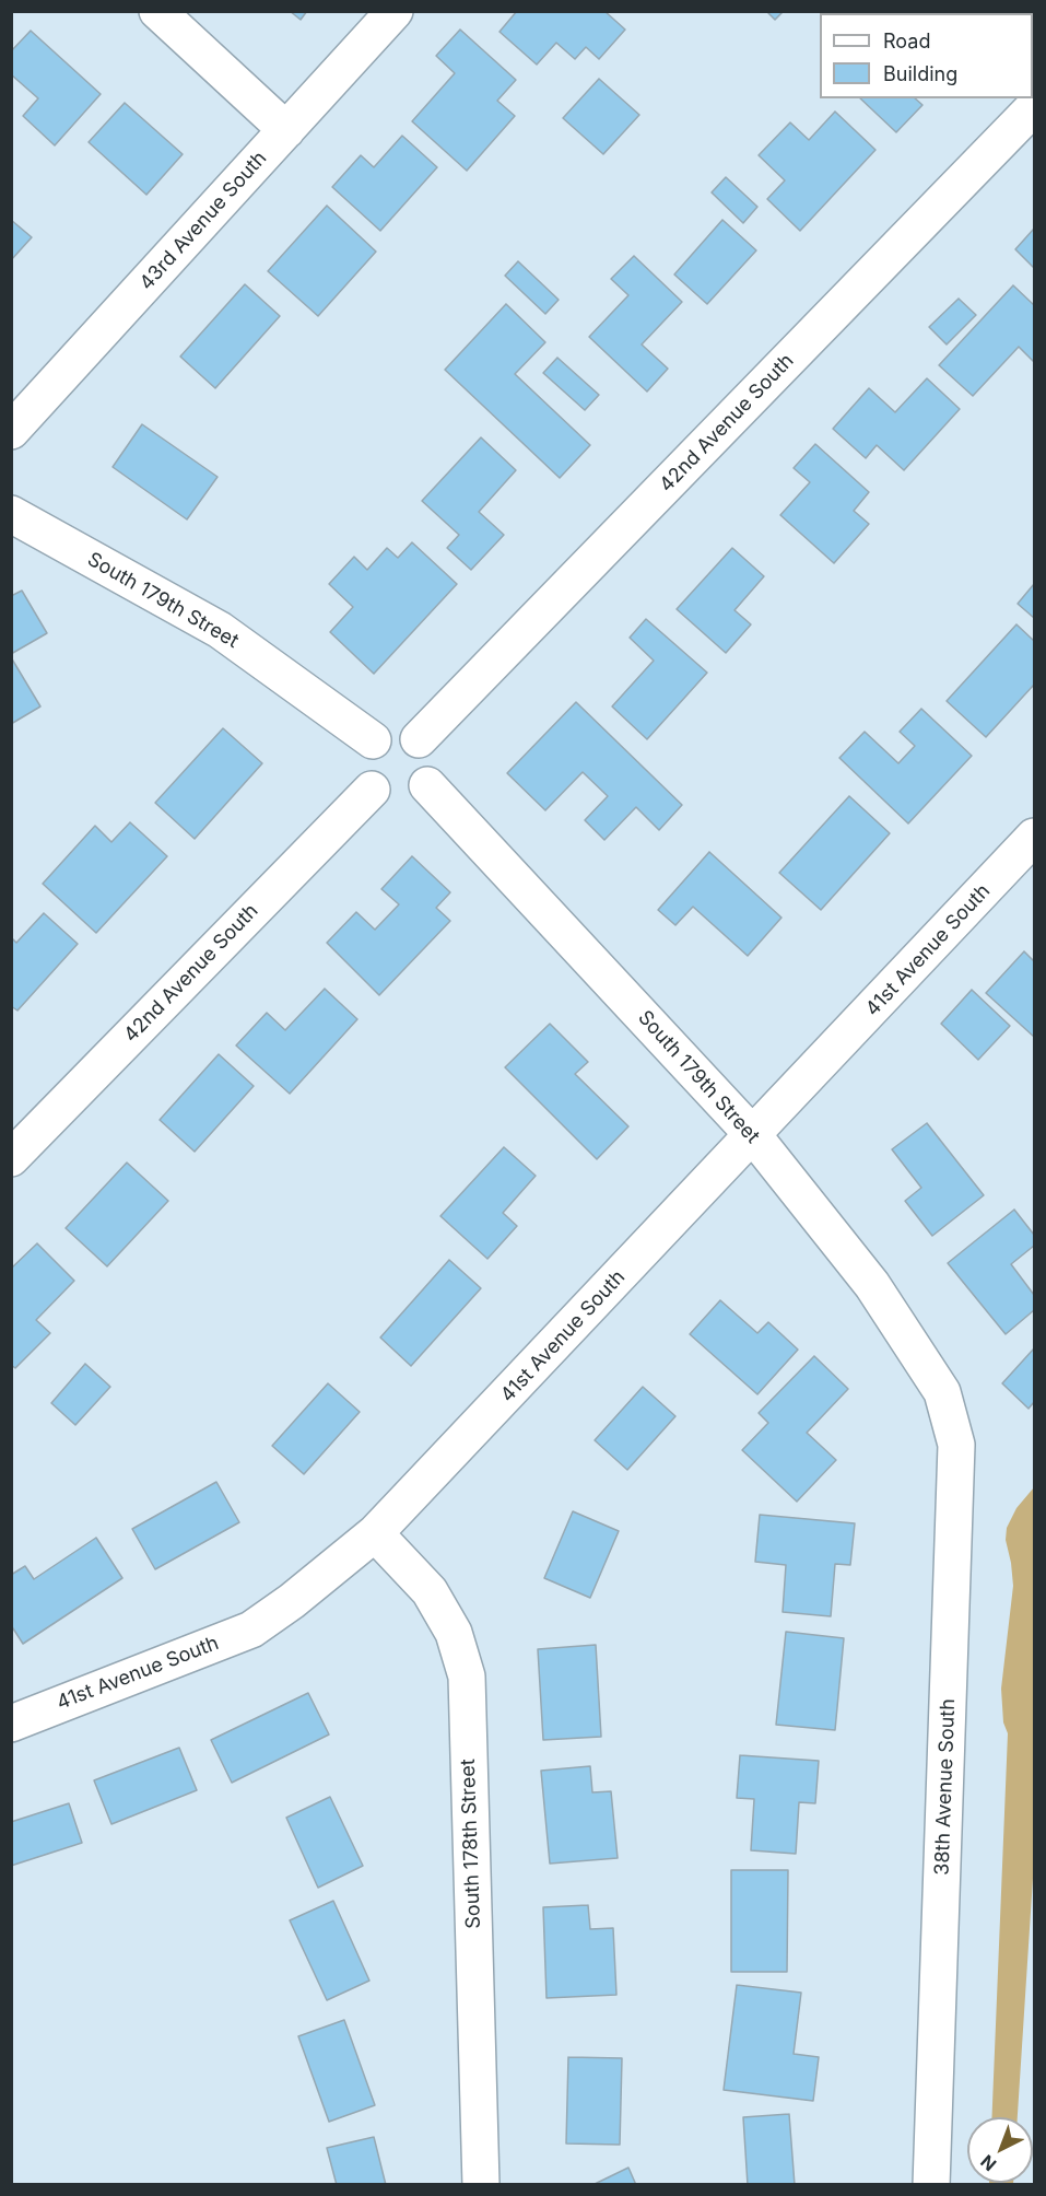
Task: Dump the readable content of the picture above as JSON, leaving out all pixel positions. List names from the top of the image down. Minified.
{"streets":{"street":["43rd Avenue South","42nd Avenue South","South 179th Street","41st Avenue South","38th Avenue South","South 178th Street"]},"crossings":[["42nd Avenue South","South 179th Street"],["South 179th Street","41st Avenue South"],["South 179th Street","38th Avenue South"],["41st Avenue South","South 178th Street"]],"legend":["Road","Building"],"north":"bottom left"}
